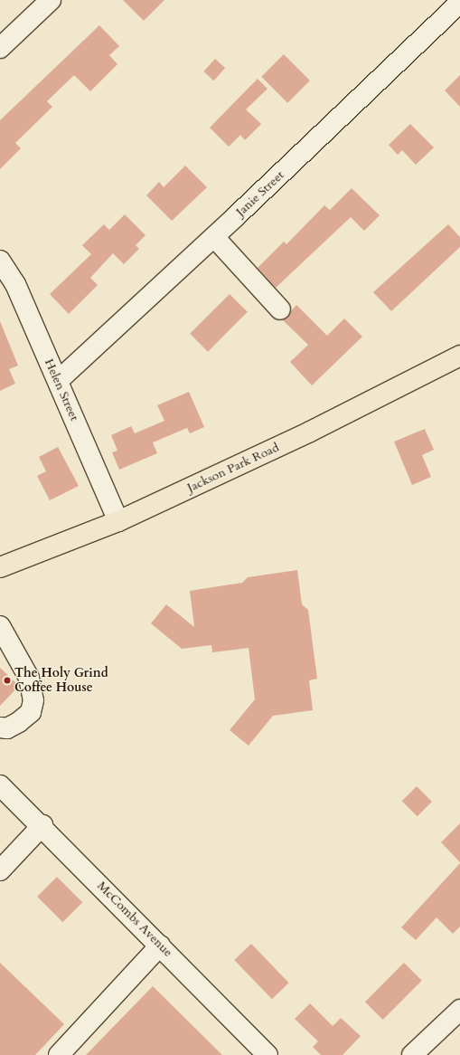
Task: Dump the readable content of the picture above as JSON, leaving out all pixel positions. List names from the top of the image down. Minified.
{"streets":{"main road":["Jackson Park Road"],"street":["Janie Street","Helen Street","McCombs Avenue"]},"crossings":[["Janie Street","Helen Street"],["Helen Street","Jackson Park Road"]],"places":["The Holy Grind Coffee House"]}
